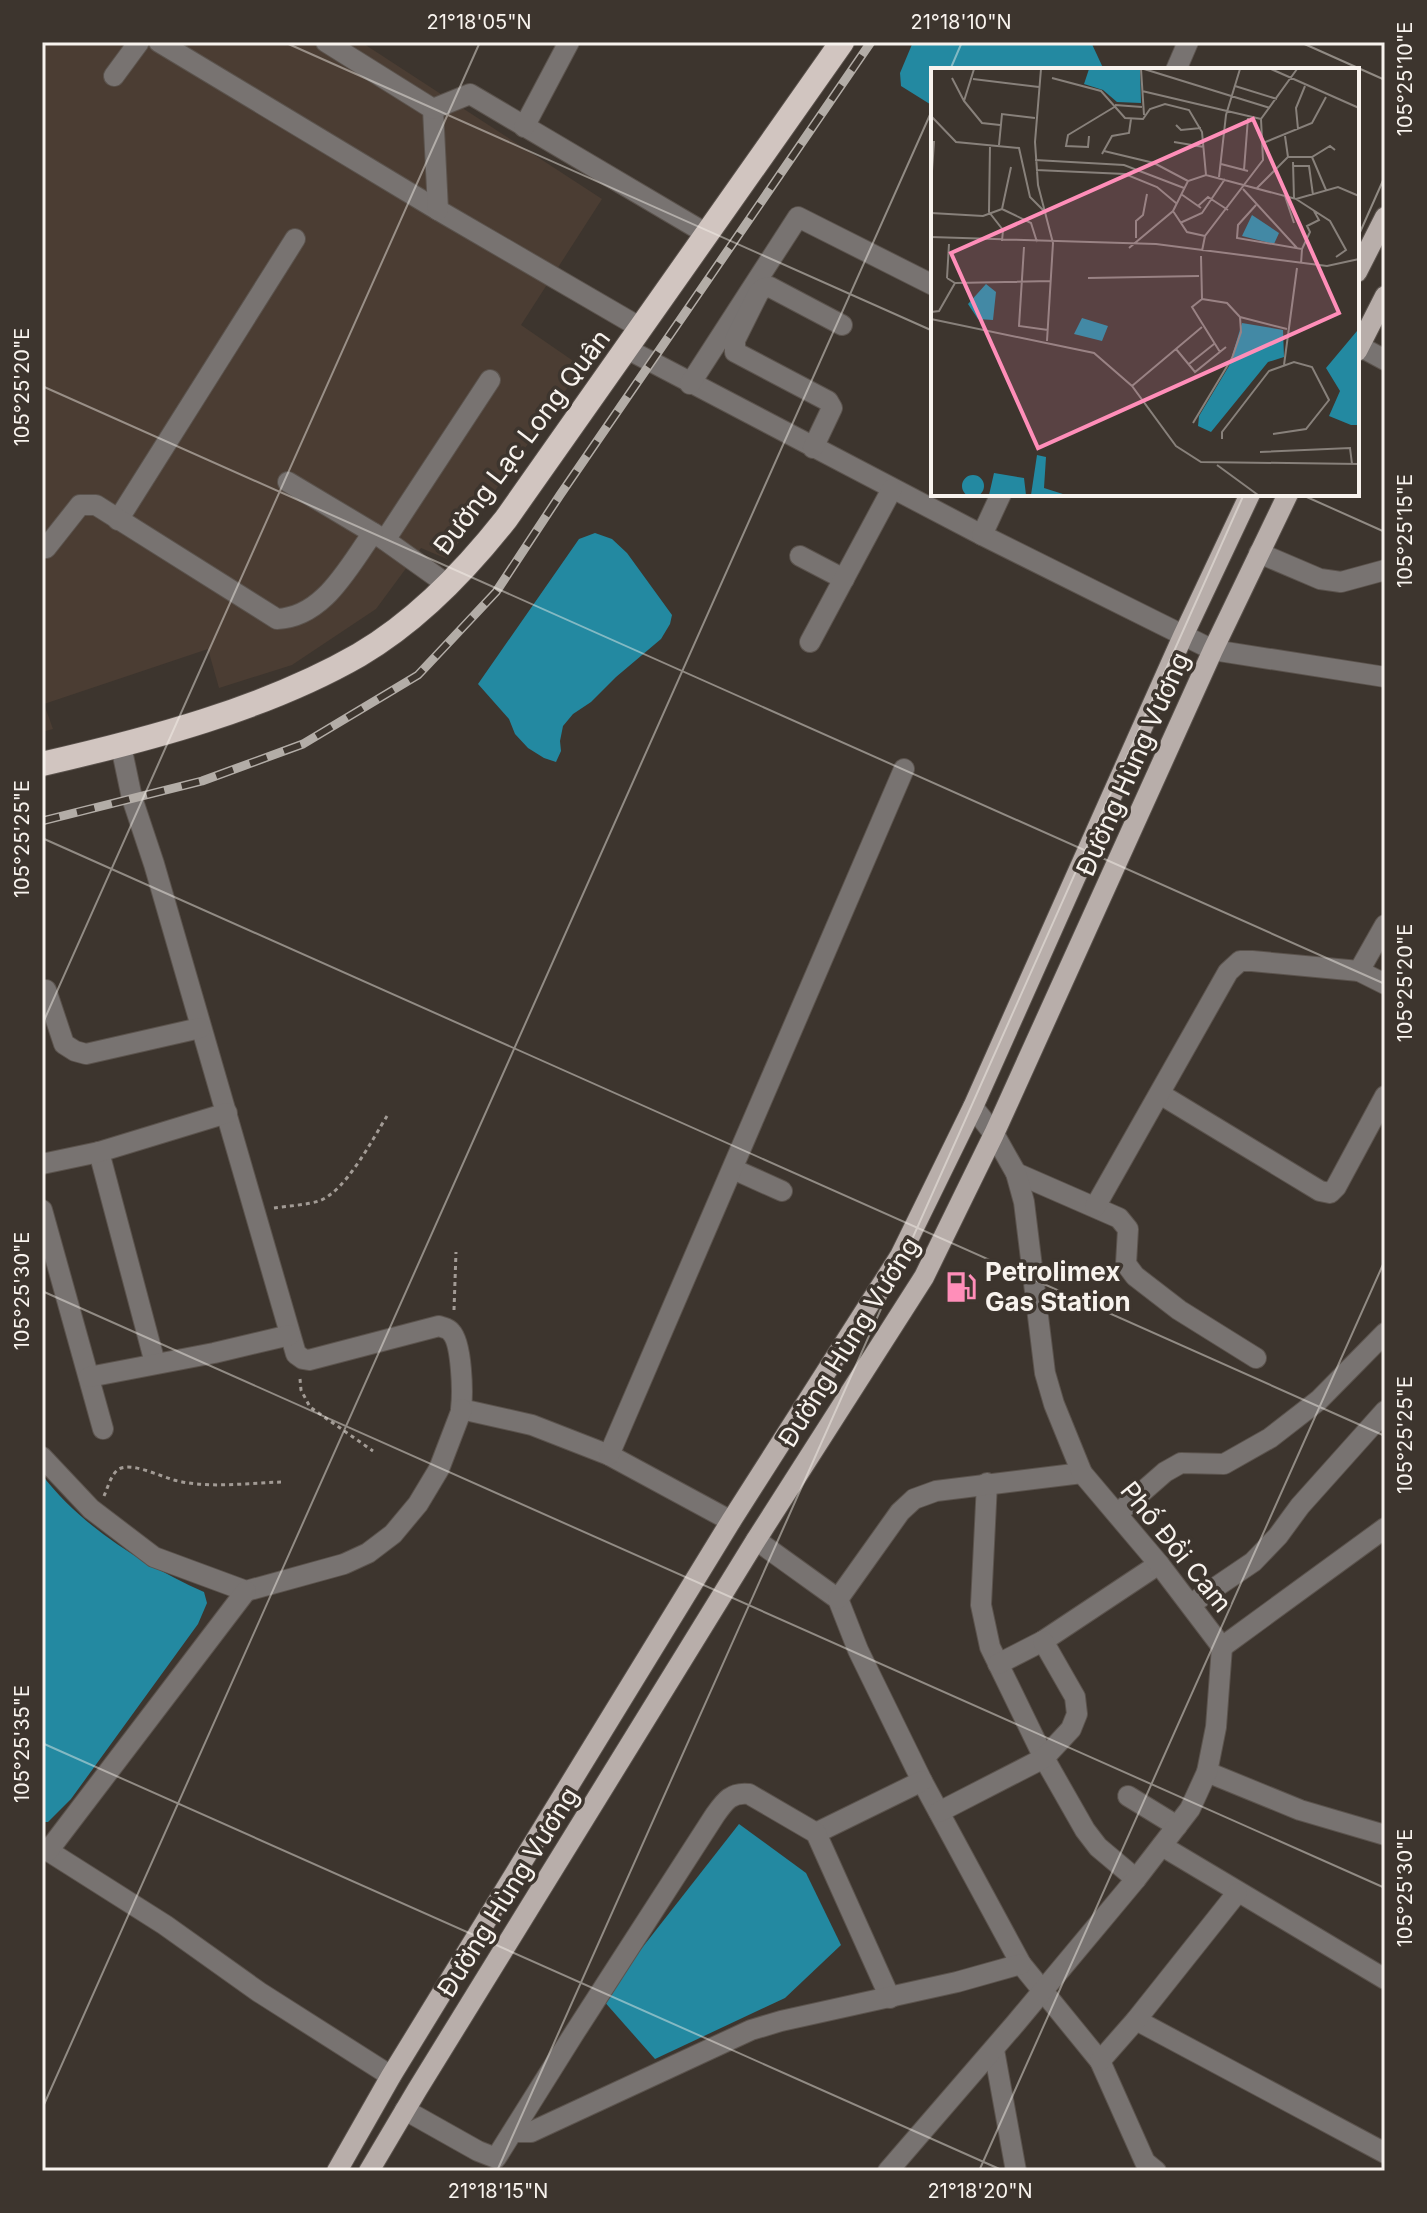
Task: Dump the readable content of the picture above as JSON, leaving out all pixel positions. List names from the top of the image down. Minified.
{"streets":{"highway":["Đường Lạc Long Quân"],"main road":["Đường Hùng Vương"],"street":["Phố Đồi Cam"]},"crossings":[["Đường Hùng Vương","Phố Đồi Cam"]],"places":{"fuel station":["Petrolimex Gas Station"]},"coordinates":["21°18'05\"N","21°18'10\"N","105°25'10\"E","105°25'20\"E","105°25'15\"E","105°25'25\"E","105°25'30\"E","105°25'35\"E","21°18'15\"N","21°18'20\"N"]}
